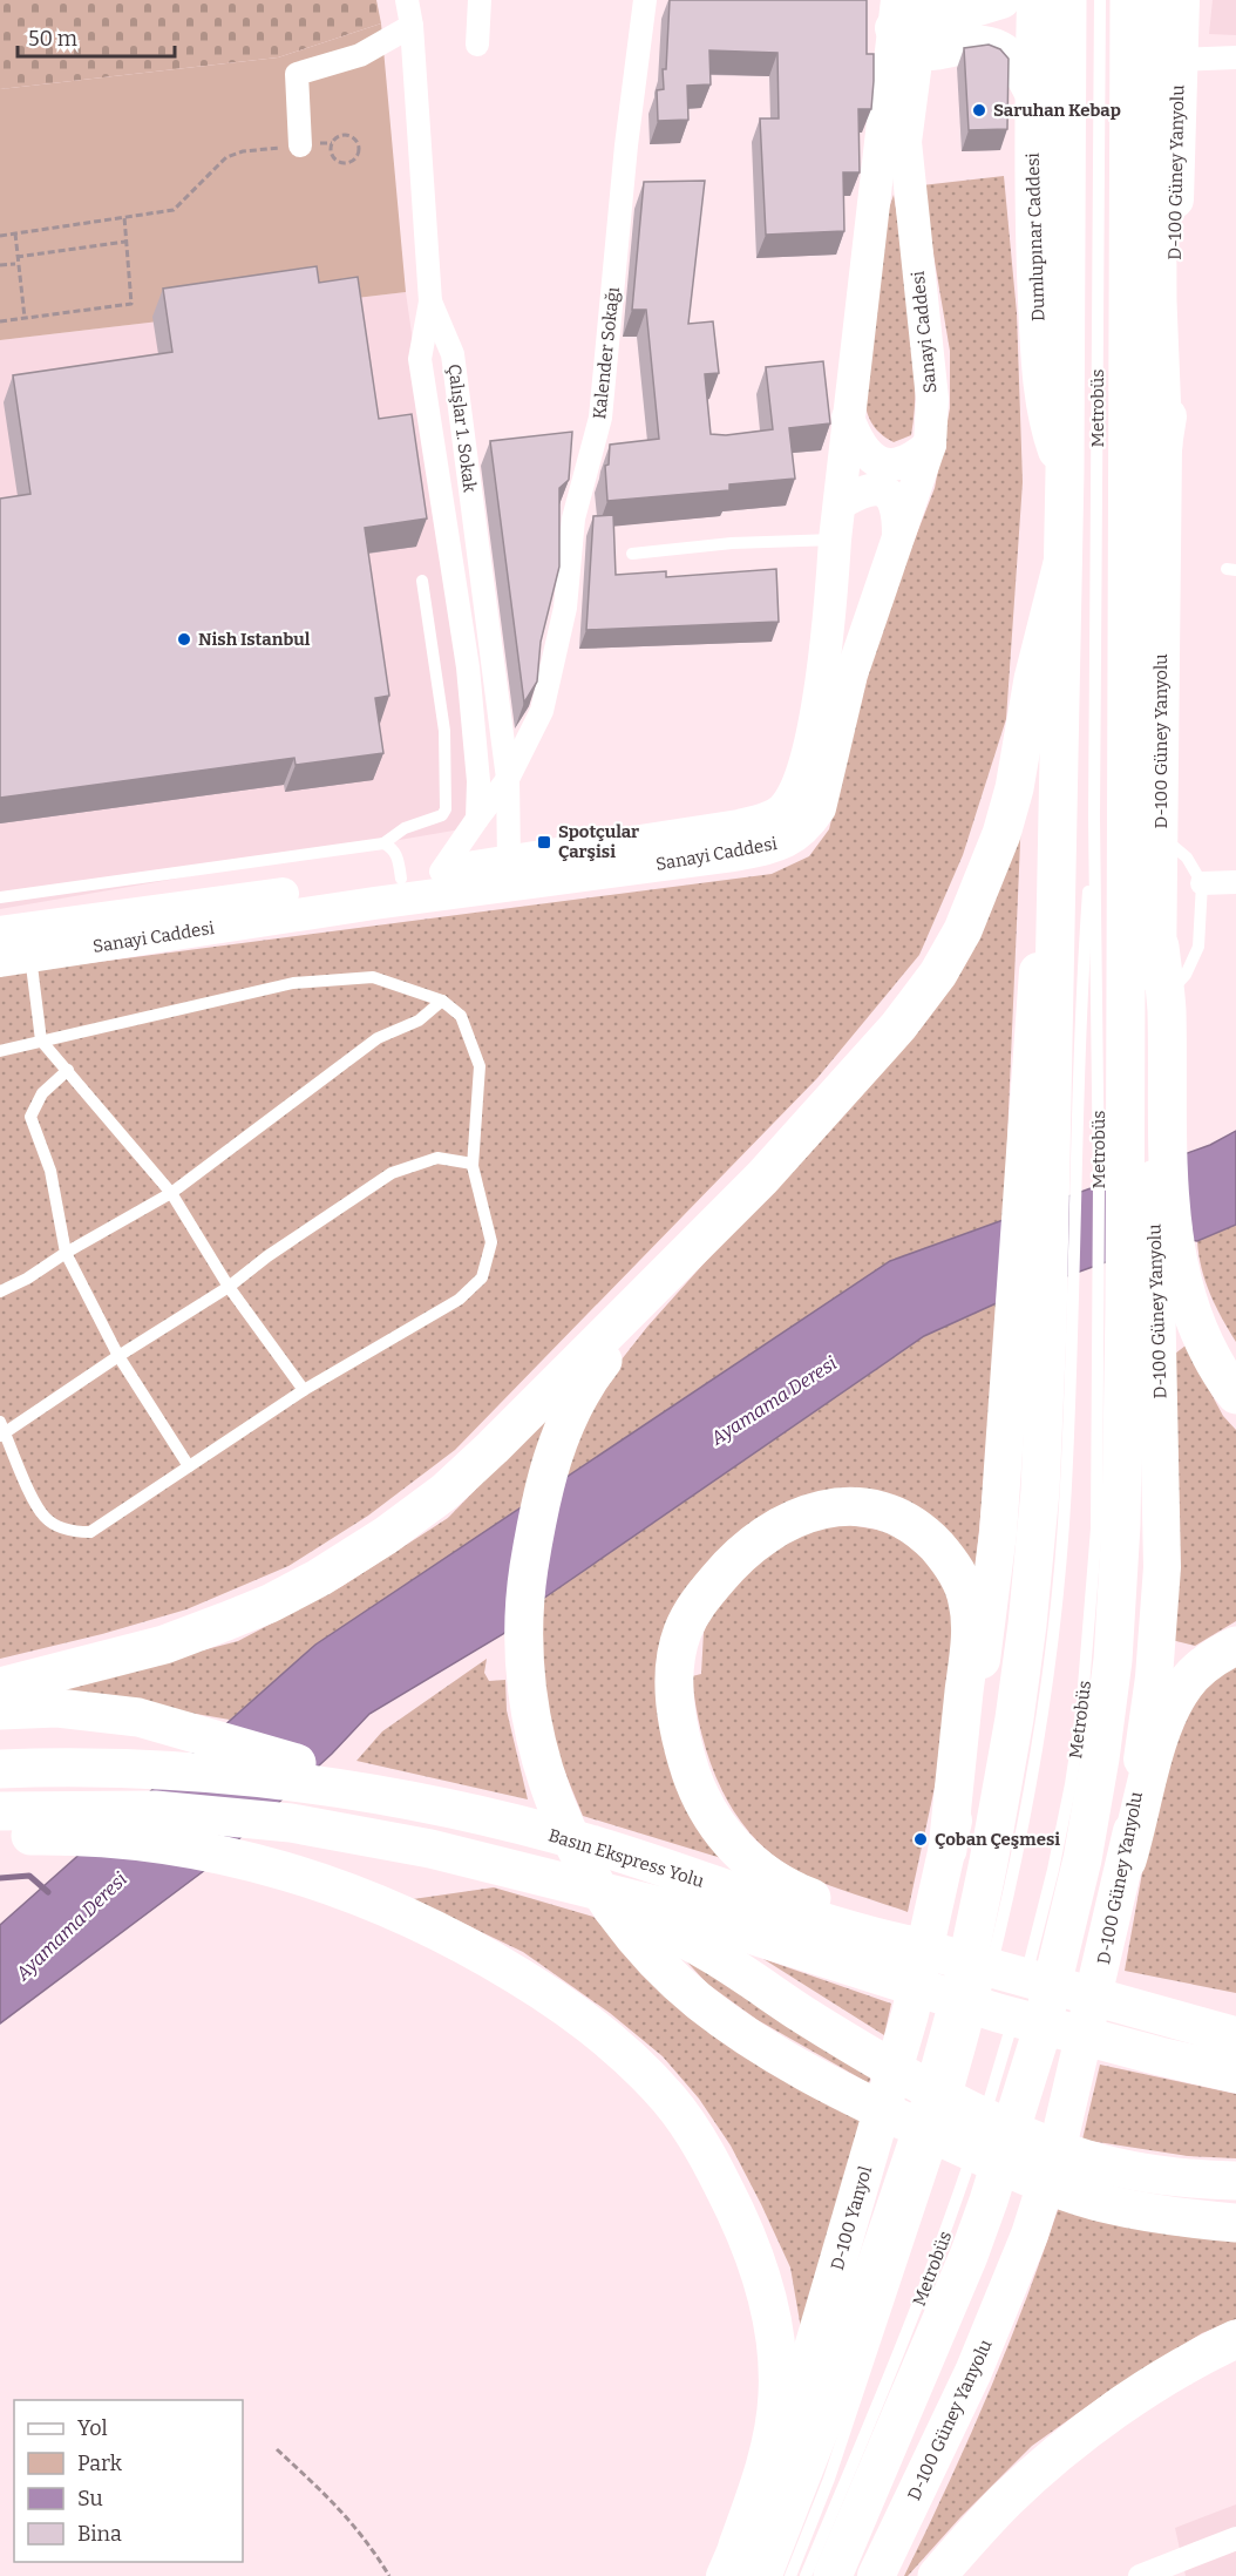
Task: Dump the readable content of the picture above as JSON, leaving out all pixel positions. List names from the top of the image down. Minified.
{"streets":{"highway":["Basın Ekspress Yolu"],"main road":["D-100 Güney Yanyolu","Dumlupınar Caddesi","Sanayi Caddesi","D-100 Yanyol"],"street":["Kalender Sokağı","Çalışlar 1. Sokak"],"lane":["Metrobüs"]},"crossings":[["Sanayi Caddesi","Kalender Sokağı"],["Sanayi Caddesi","Çalışlar 1. Sokak"],["Kalender Sokağı","Çalışlar 1. Sokak"]],"water":["Ayamama Deresi"],"places":{"other":["Saruhan Kebap","Nish Istanbul","Çoban Çeşmesi"],"transit":["Spotçular Çarşisi"]},"legend":["Yol","Park","Su","Bina"],"scale_bar":"50 m"}
